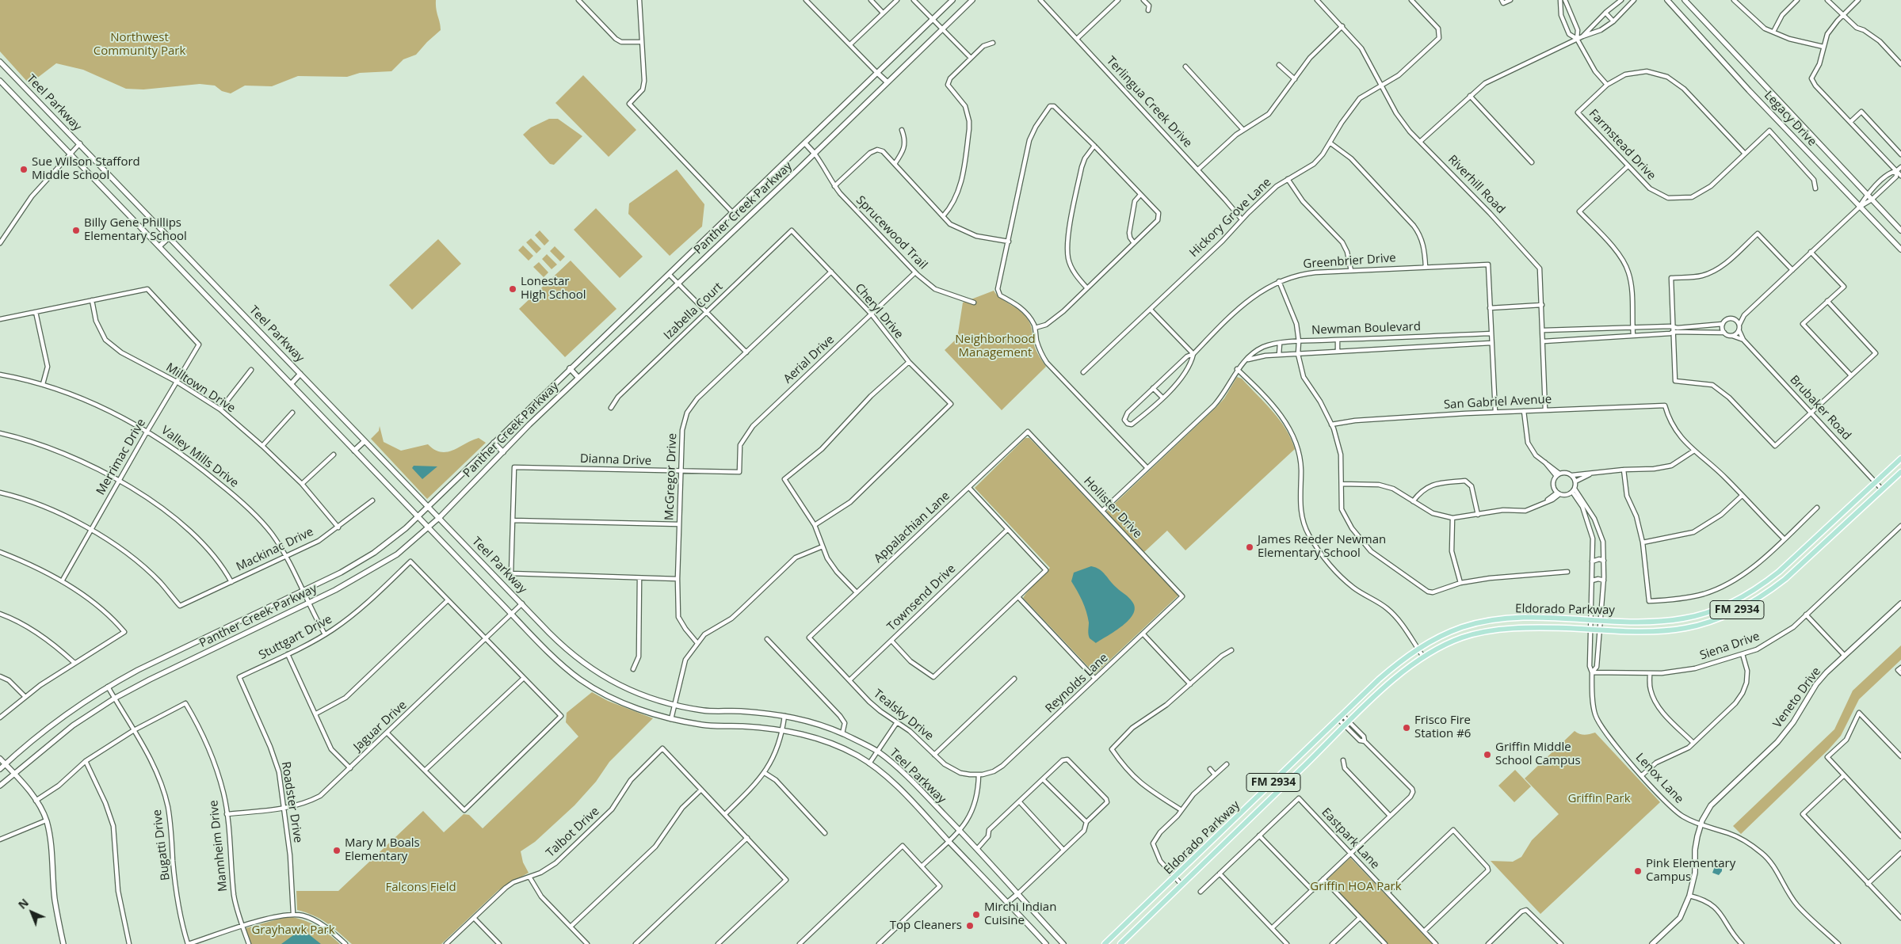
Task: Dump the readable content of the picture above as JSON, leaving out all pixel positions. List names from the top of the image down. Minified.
{"streets":{"main road":["Teel Parkway","Legacy Drive","Panther Creek Parkway","Eldorado Parkway","FM 2934","Veneto Drive"],"street":["Terlingua Creek Drive","Farmstead Drive","Riverhill Road","Hickory Grove Lane","Sprucewood Trail","Greenbrier Drive","Izabella Court","Cheryl Drive","Newman Boulevard","Aerial Drive","Milltown Drive","San Gabriel Avenue","Brubaker Road","Merrimac Drive","Valley Mills Drive","Dianna Drive","McGregor Drive","Hollister Drive","Appalachian Lane","Mackinac Drive","Townsend Drive","Stuttgart Drive","Siena Drive","Reynolds Lane","Tealsky Drive","Jaguar Drive","Lenox Lane","Roadster Drive","Talbot Drive","Eastpark Lane","Bugatti Drive","Mannheim Drive"]},"crossings":[["Terlingua Creek Drive","Hickory Grove Lane"],["Teel Parkway","Panther Creek Parkway"],["Teel Parkway","Jaguar Drive"],["Riverhill Road","Hickory Grove Lane"],["Riverhill Road","San Gabriel Avenue"],["Panther Creek Parkway","Sprucewood Trail"],["Panther Creek Parkway","Valley Mills Drive"],["Panther Creek Parkway","Bugatti Drive"],["Sprucewood Trail","Aerial Drive"],["Izabella Court","Cheryl Drive"],["Cheryl Drive","Aerial Drive"],["Cheryl Drive","McGregor Drive"],["Newman Boulevard","Hollister Drive"],["Aerial Drive","Dianna Drive"],["Milltown Drive","Merrimac Drive"],["Milltown Drive","Mackinac Drive"],["Brubaker Road","Eldorado Parkway"],["Merrimac Drive","Valley Mills Drive"],["Merrimac Drive","Mackinac Drive"],["Valley Mills Drive","Mackinac Drive"],["Valley Mills Drive","Stuttgart Drive"],["Dianna Drive","McGregor Drive"],["Hollister Drive","Appalachian Lane"],["Hollister Drive","Reynolds Lane"],["Appalachian Lane","Tealsky Drive"],["Townsend Drive","Tealsky Drive"],["Eldorado Parkway","Lenox Lane"],["Stuttgart Drive","Roadster Drive"],["Siena Drive","Lenox Lane"],["Reynolds Lane","Tealsky Drive"],["Veneto Drive","Lenox Lane"],["Jaguar Drive","Roadster Drive"],["Jaguar Drive","Mannheim Drive"],["Bugatti Drive","Mannheim Drive"]],"parks":["Northwest Community Park","Neighborhood Management","Griffin Park","Griffin HOA Park","Falcons Field","Grayhawk Park"],"places":["Sue Wilson Stafford Middle School","Billy Gene Phillips Elementary School","Lonestar High School","James Reeder Newman Elementary School","Frisco Fire Station #6","Griffin Middle School Campus","Mary M Boals Elementary","Pink Elementary Campus","Mirchi Indian Cuisine","Top Cleaners"],"north":"top left"}
